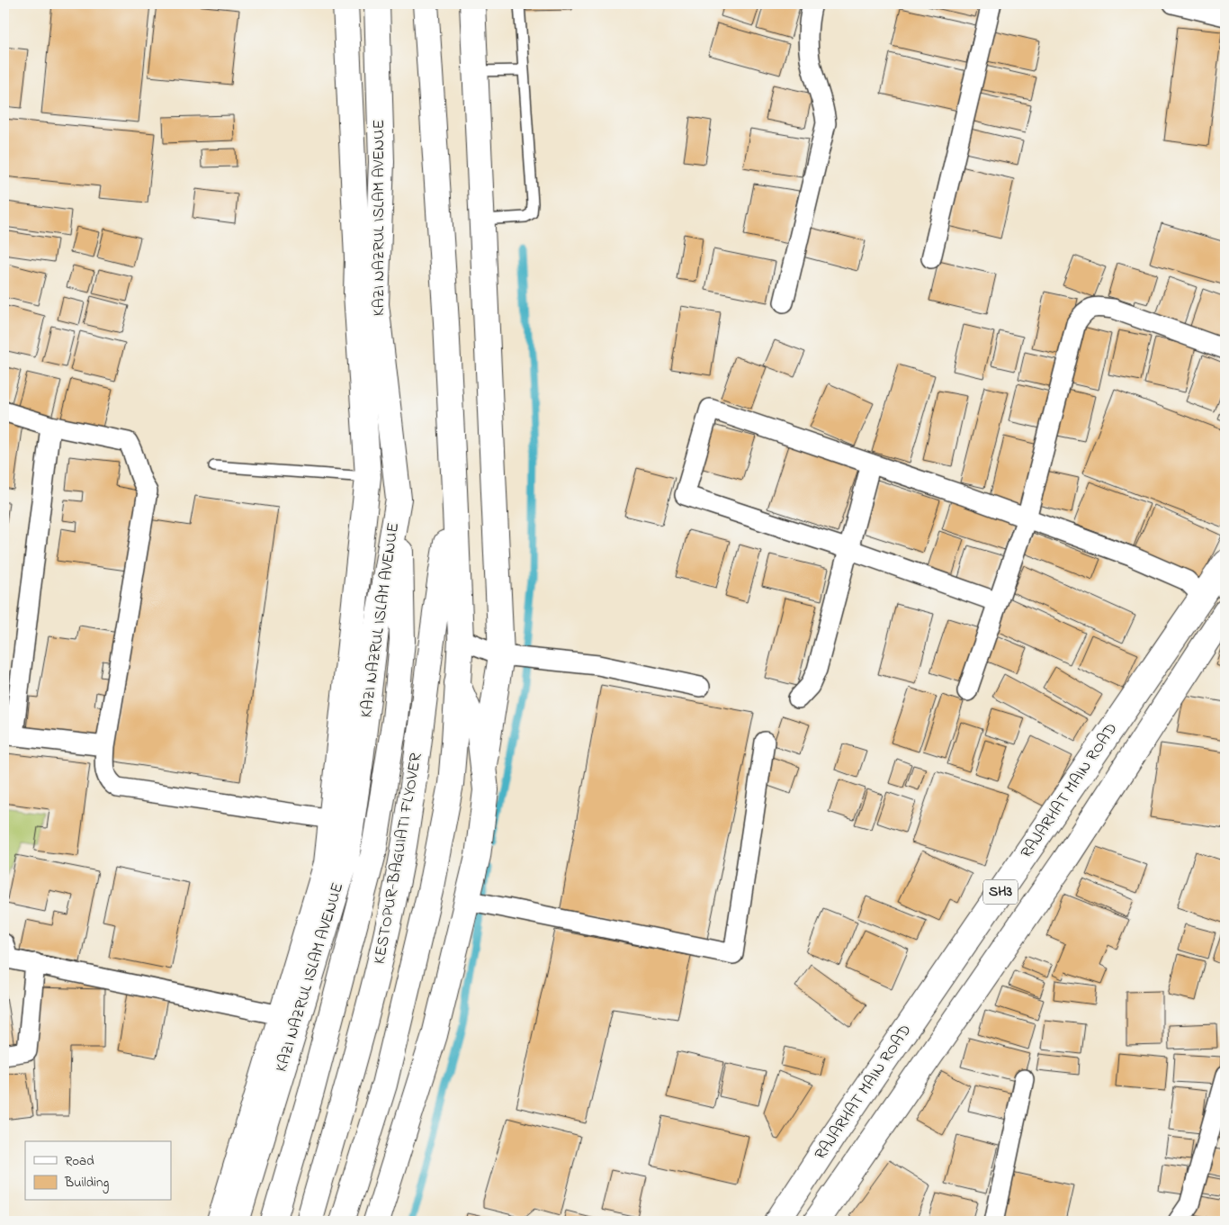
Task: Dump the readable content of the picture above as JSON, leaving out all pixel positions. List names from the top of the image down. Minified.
{"streets":{"main road":["KAZI NAZRUL ISLAM AVENUE","RAJARHAT MAIN ROAD","KESTOPUR-BAGUIATI FLYOVER","SH3"]},"crossings":[["KAZI NAZRUL ISLAM AVENUE","KESTOPUR-BAGUIATI FLYOVER"]],"legend":["Road","Building"]}
